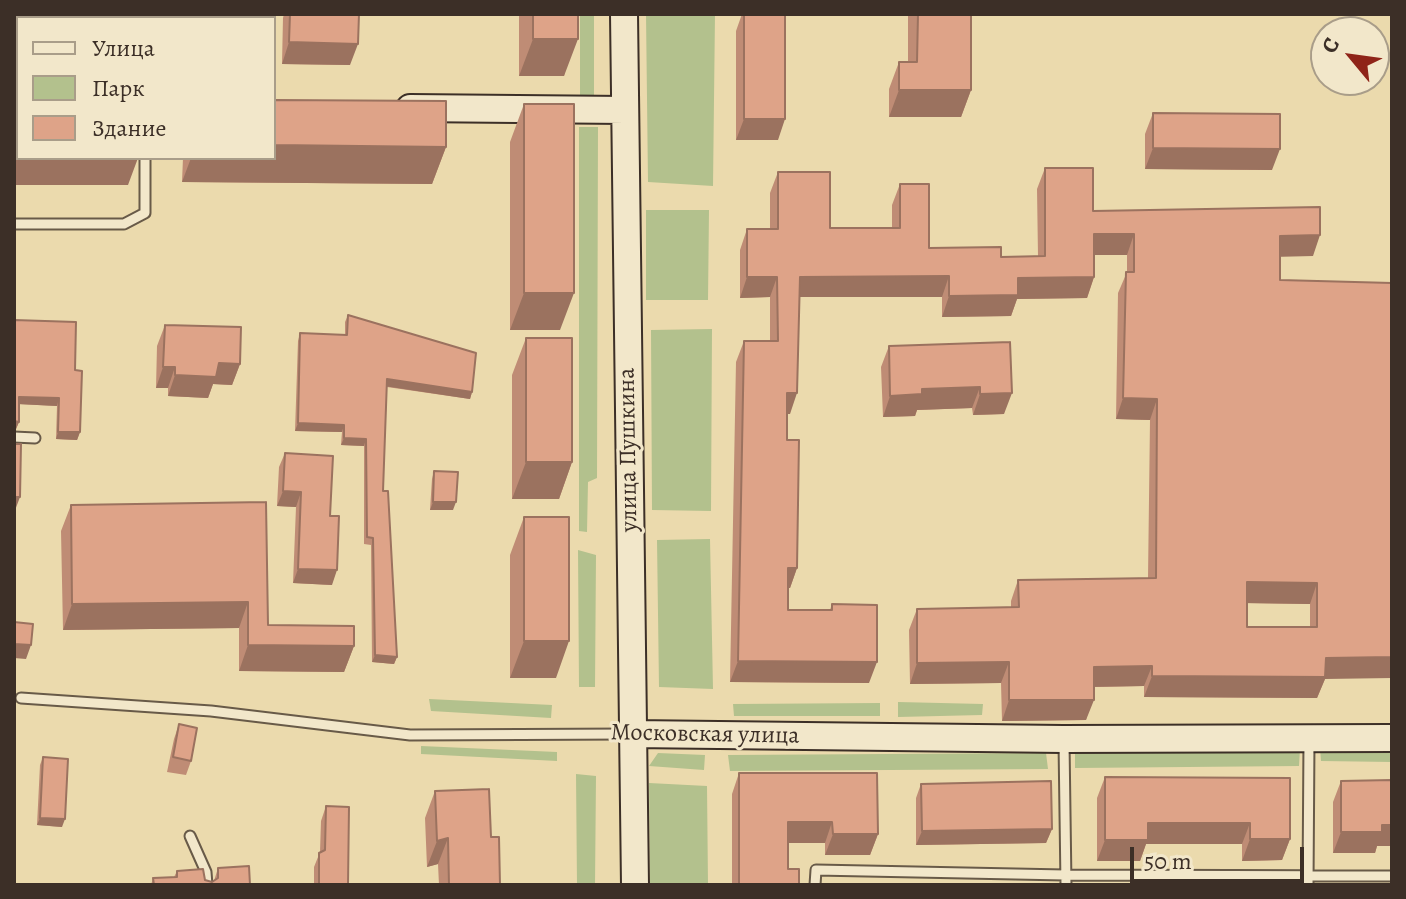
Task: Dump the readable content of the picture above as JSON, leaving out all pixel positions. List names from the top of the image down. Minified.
{"streets":{"street":["улица Пушкина","Московская улица"]},"crossings":[["улица Пушкина","Московская улица"]],"legend":["Улица","Парк","Здание"],"scale_bar":"50 m","north":"top left"}
